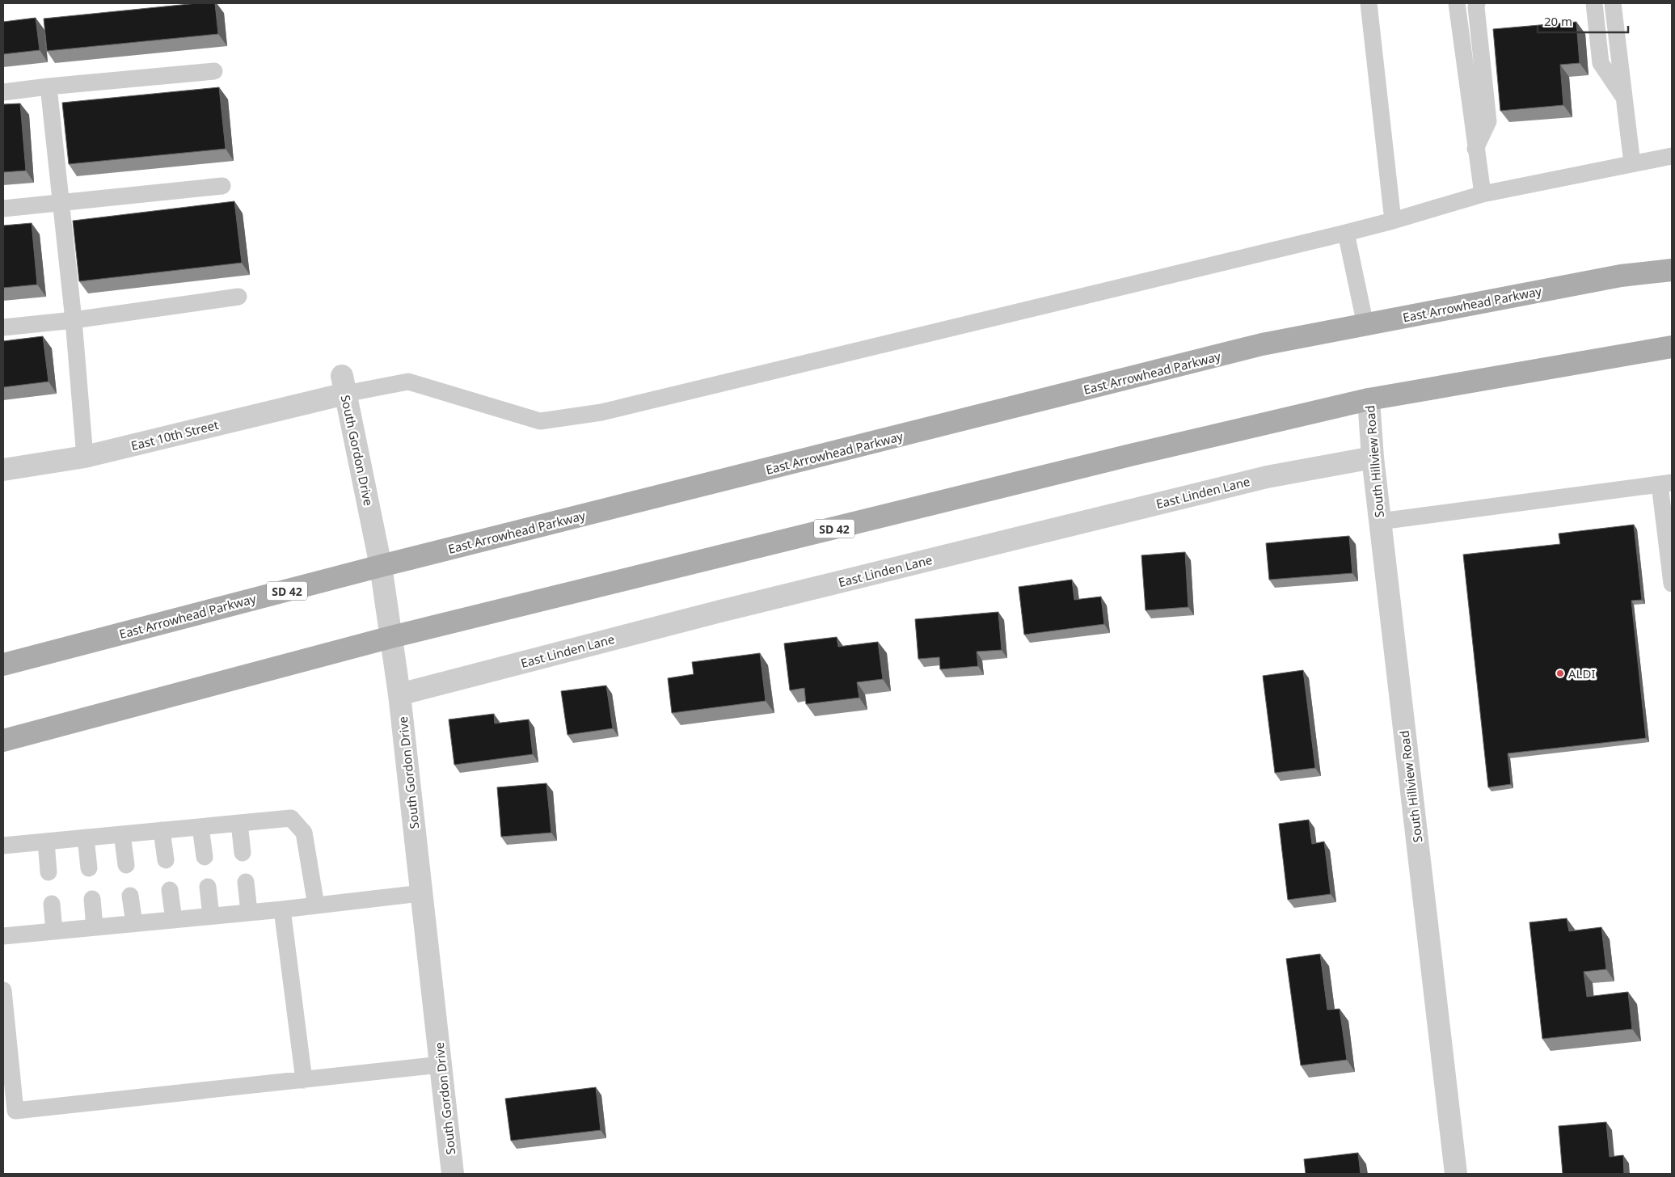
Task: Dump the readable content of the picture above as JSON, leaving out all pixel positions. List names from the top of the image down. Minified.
{"streets":{"main road":["East Arrowhead Parkway","SD 42"],"street":["East 10th Street","South Gordon Drive","South Hillview Road","East Linden Lane"]},"crossings":[["East Arrowhead Parkway","South Gordon Drive"],["East 10th Street","South Gordon Drive"],["South Gordon Drive","East Linden Lane"],["South Gordon Drive","SD 42"],["South Hillview Road","East Linden Lane"],["South Hillview Road","SD 42"]],"places":["ALDI"],"scale_bar":"20 m"}
